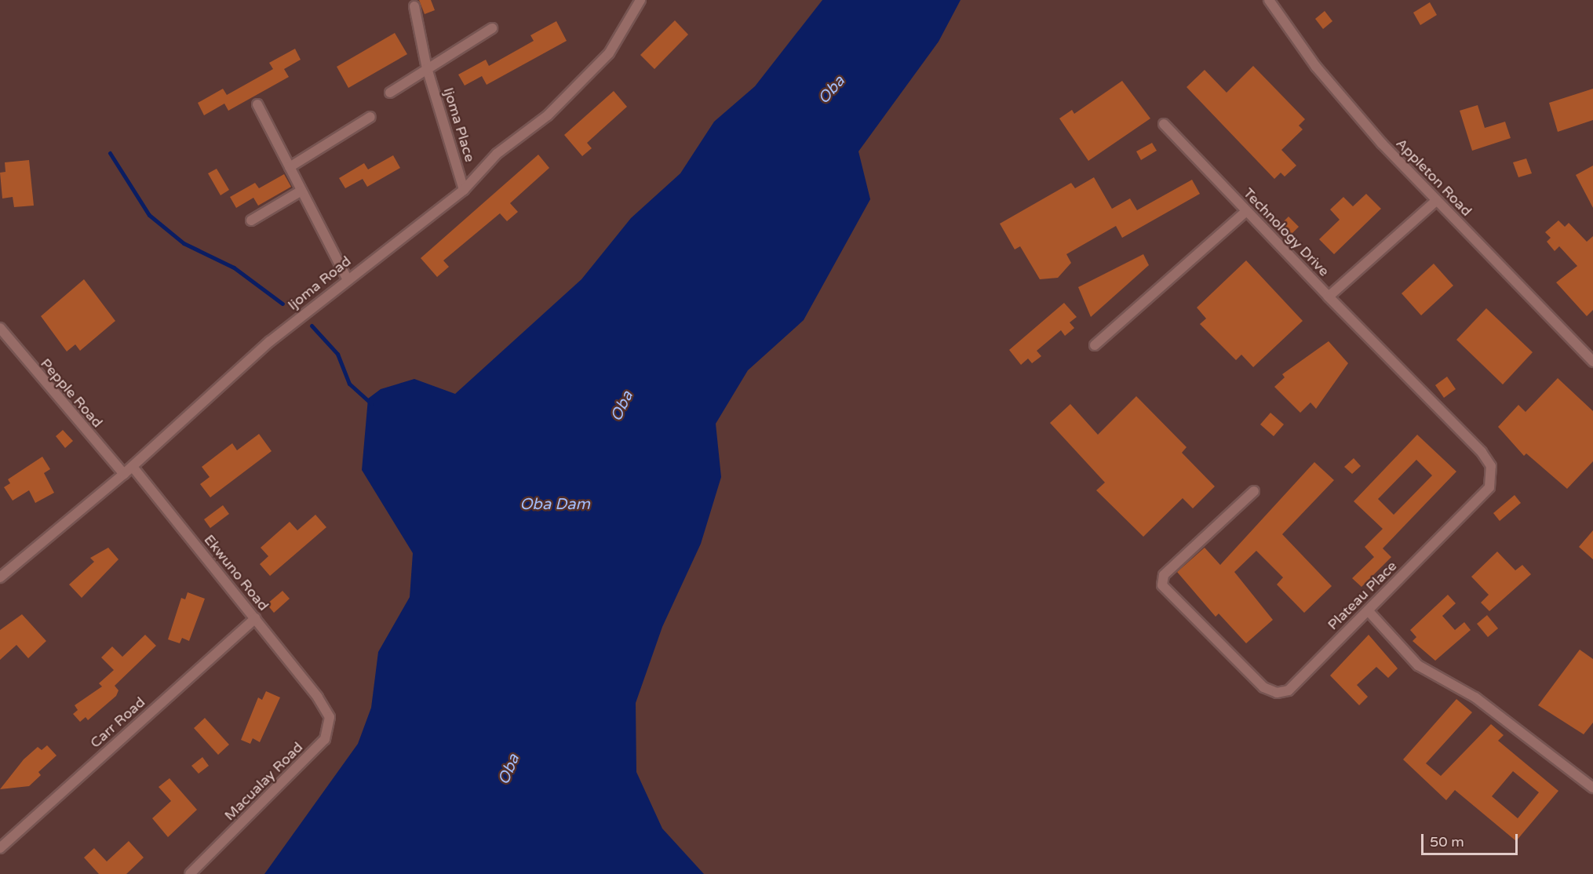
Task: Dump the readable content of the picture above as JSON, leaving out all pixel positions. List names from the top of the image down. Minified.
{"streets":{"street":["Ijoma Place","Appleton Road","Technology Drive","Ijoma Road","Pepple Road","Ekwuno Road","Plateau Place","Carr Road","Macualay Road"]},"crossings":[["Ijoma Place","Ijoma Road"],["Appleton Road","Technology Drive"],["Technology Drive","Plateau Place"],["Ijoma Road","Pepple Road"],["Ijoma Road","Ekwuno Road"],["Ekwuno Road","Carr Road"],["Ekwuno Road","Macualay Road"]],"water":["Oba","Oba Dam"],"scale_bar":"50 m"}
